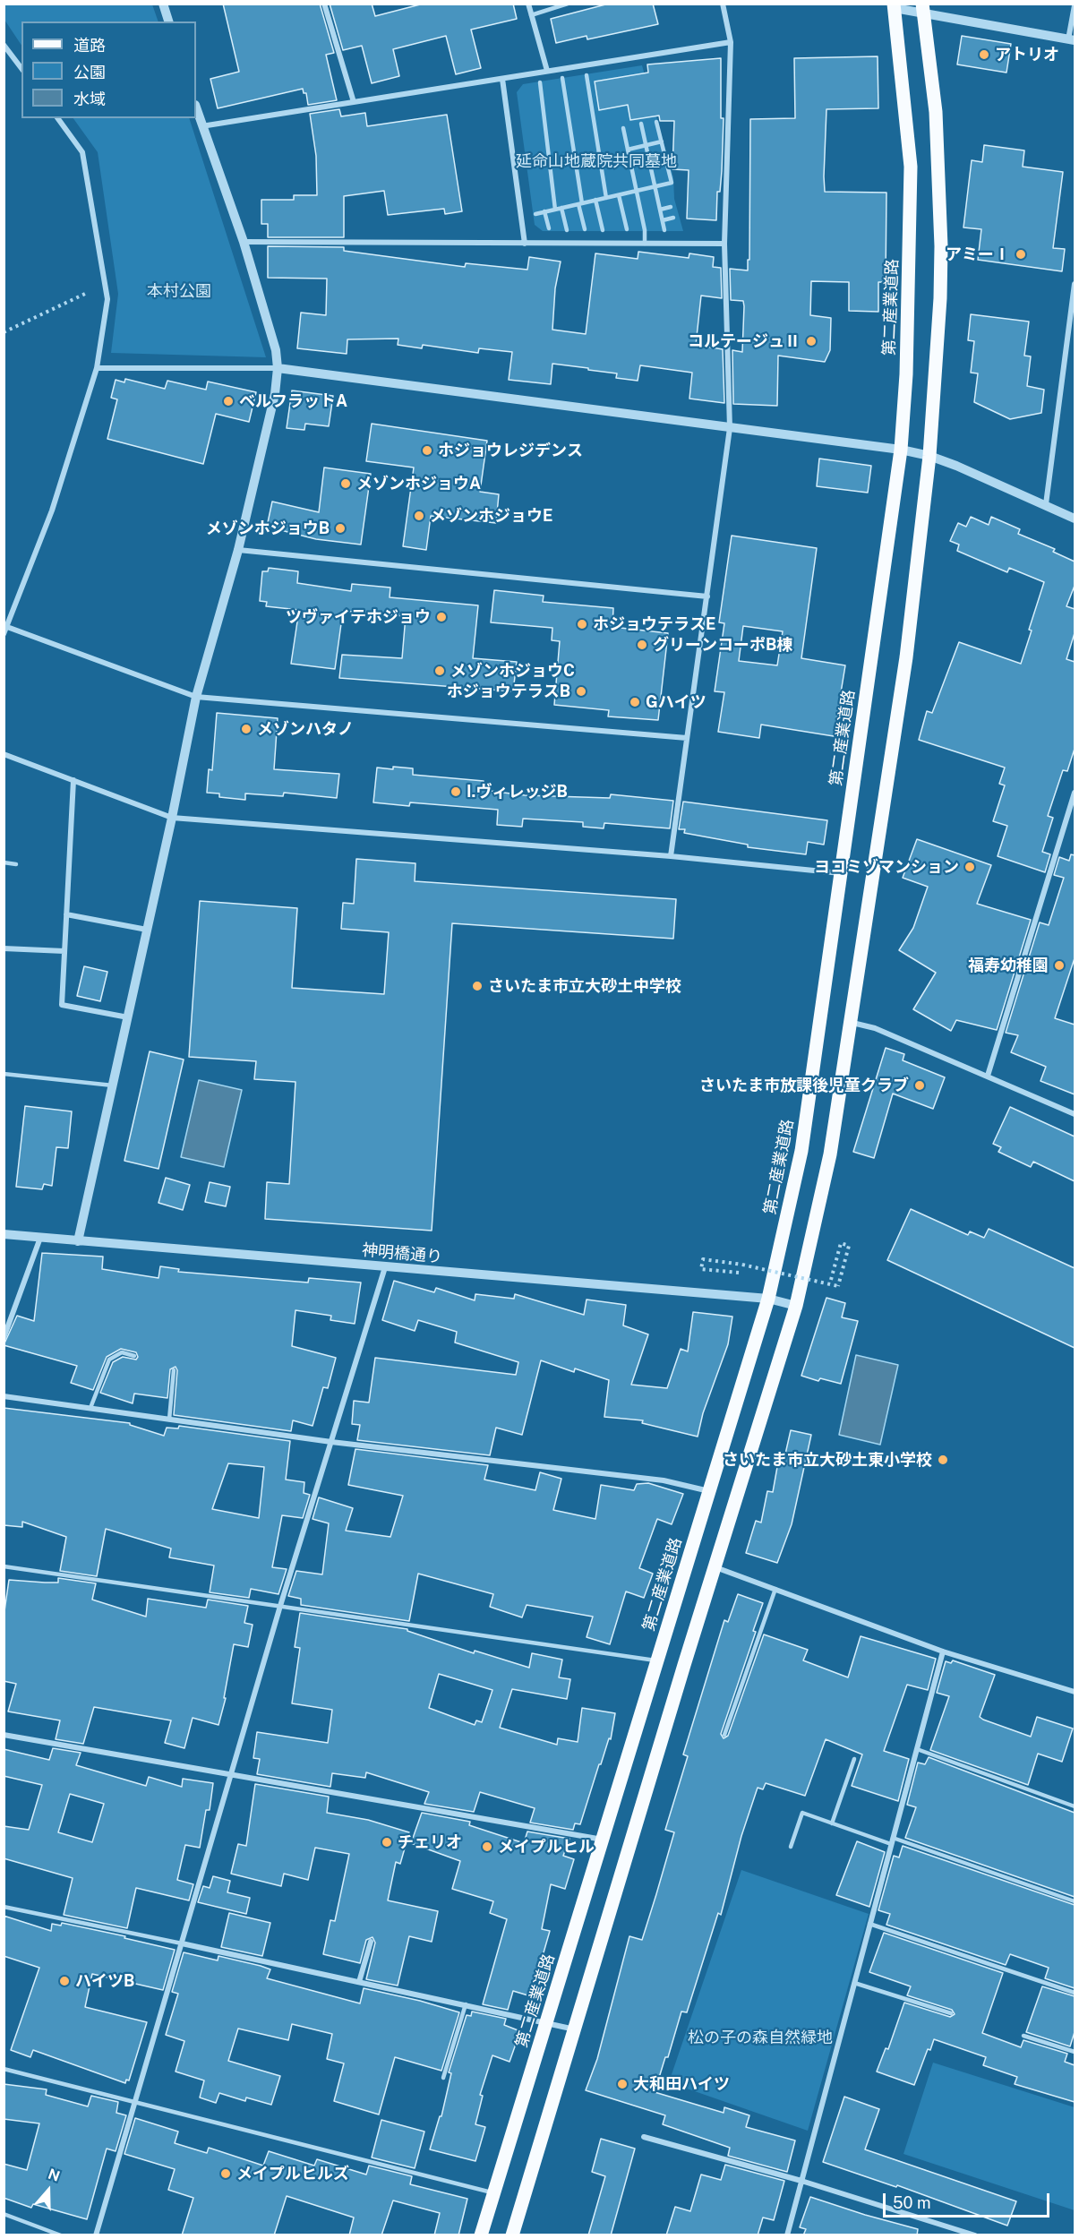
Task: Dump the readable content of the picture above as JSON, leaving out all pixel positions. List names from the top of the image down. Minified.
{"streets":{"main road":["第二産業道路"],"street":["神明橋通り"]},"crossings":[["第二産業道路","神明橋通り"]],"parks":["延命山地蔵院共同墓地","本村公園","松の子の森自然緑地"],"places":["アトリオ","アミーⅠ","コルテージュⅡ","ベルフラットA","ホジョウレジデンス","メゾンホジョウA","メゾンホジョウE","メゾンホジョウB","ツヴァイテホジョウ","ホジョウテラスE","グリーンコーポB棟","メゾンホジョウC","ホジョウテラスB","Gハイツ","メゾンハタノ","I.ヴィレッジB","ヨコミゾマンション","福寿幼稚園","さいたま市立大砂土中学校","さいたま市放課後児童クラブ","さいたま市立大砂土東小学校","チェリオ","メイプルヒル","ハイツB","大和田ハイツ","メイプルヒルズ"],"legend":["道路","公園","水域"],"scale_bar":"50 m","north":"top"}
